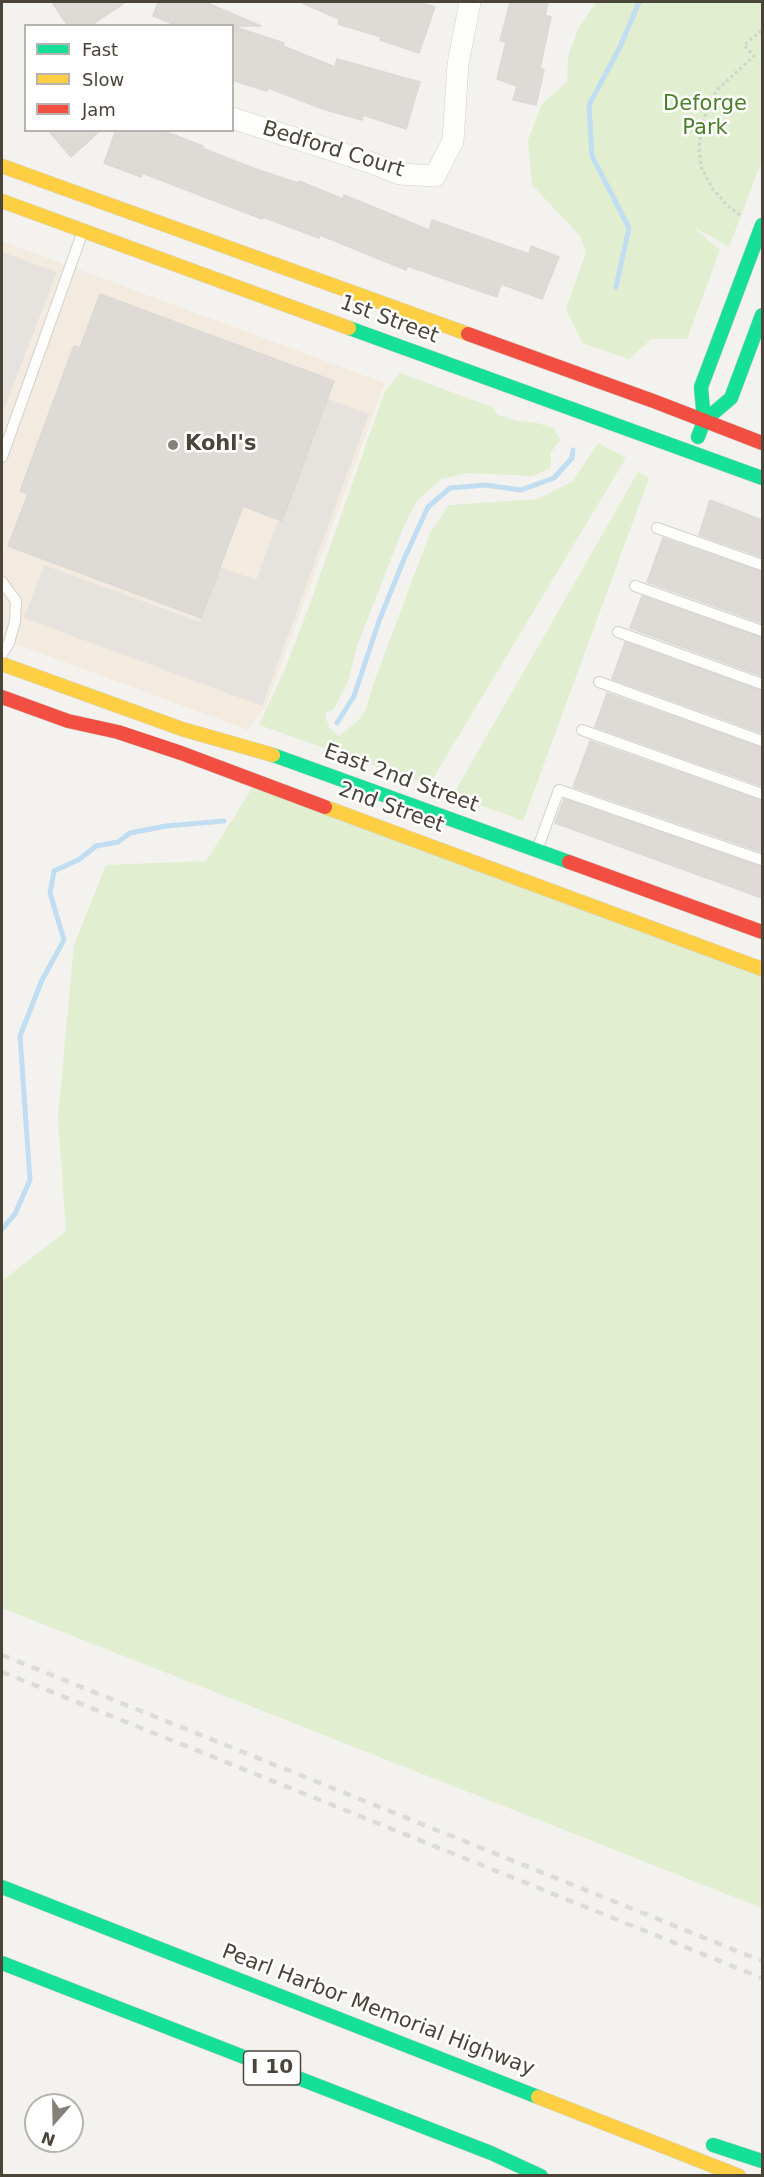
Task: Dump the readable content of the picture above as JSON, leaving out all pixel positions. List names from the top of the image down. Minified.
{"streets":{"main road":["1st Street","East 2nd Street","2nd Street","Pearl Harbor Memorial Highway","I 10"],"street":["Bedford Court"]},"parks":["Deforge Park"],"places":["Kohl's"],"legend":["Fast","Slow","Jam"],"north":"bottom"}
